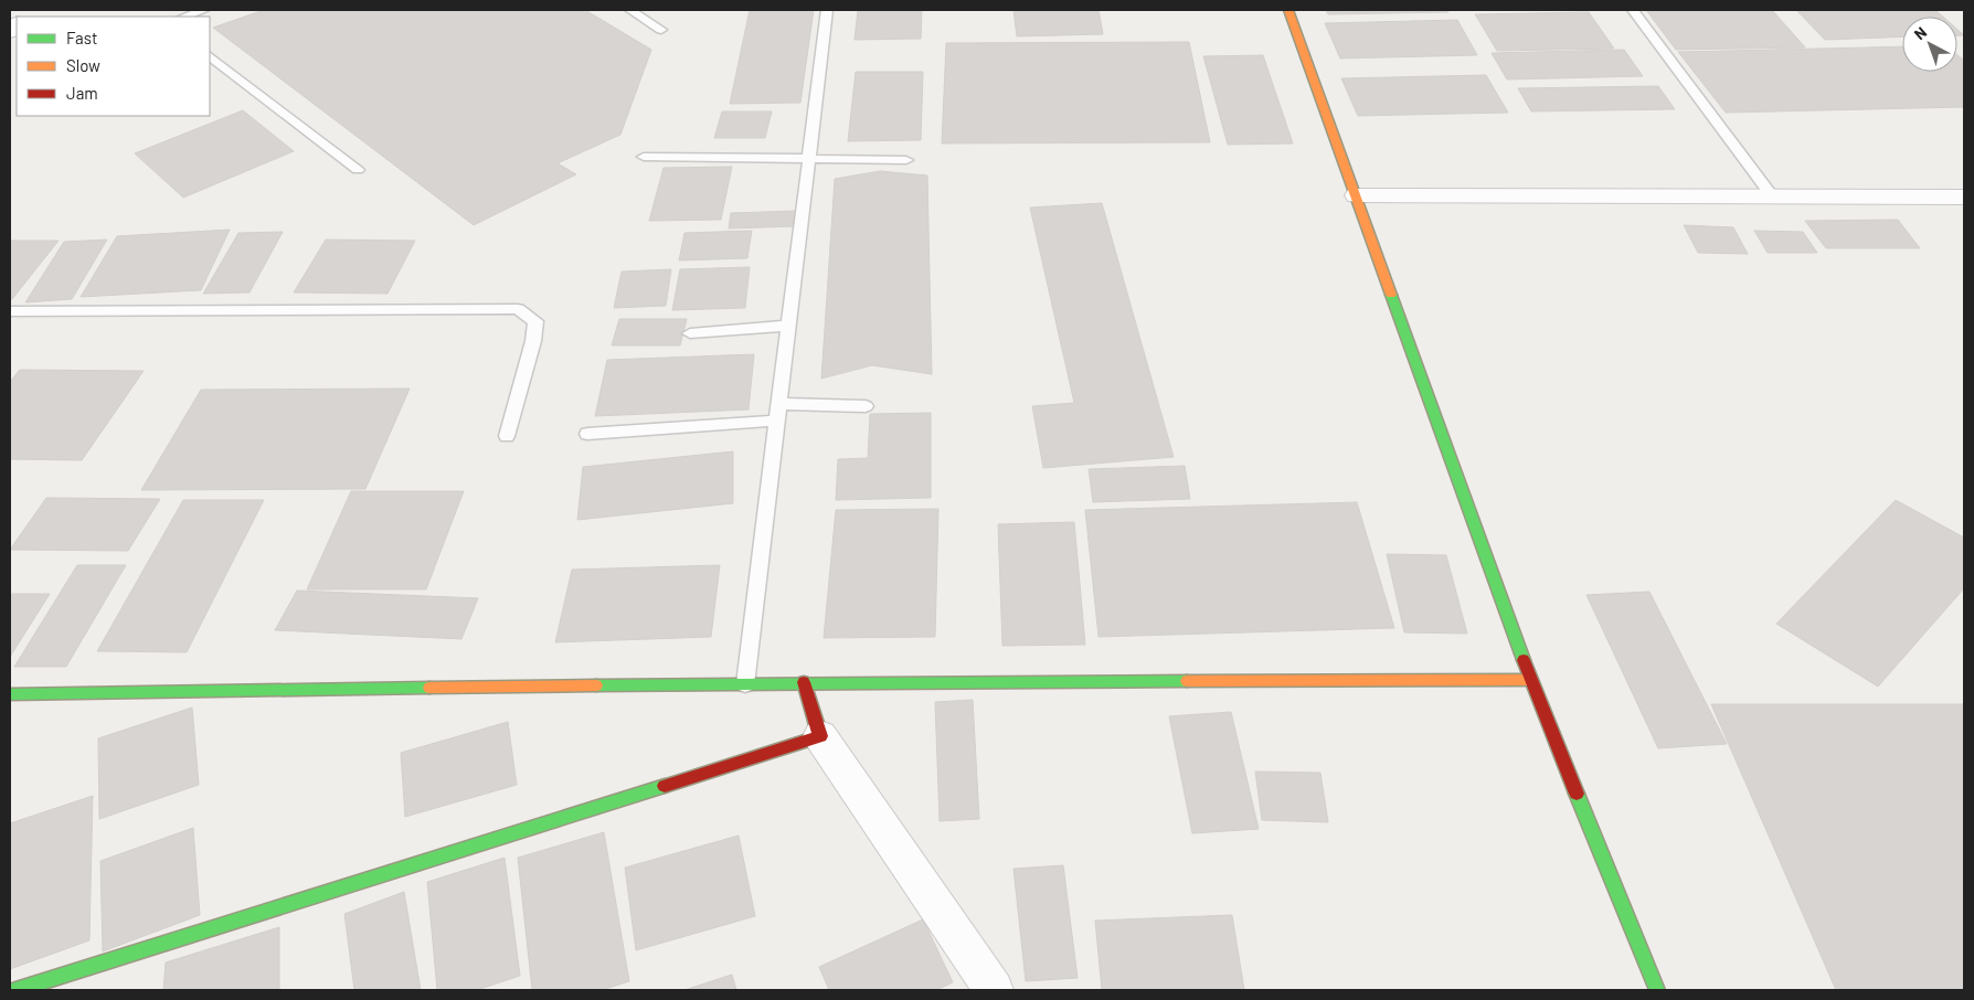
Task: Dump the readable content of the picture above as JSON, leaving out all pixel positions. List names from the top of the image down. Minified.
{"legend":["Fast","Slow","Jam"],"north":"top left"}
